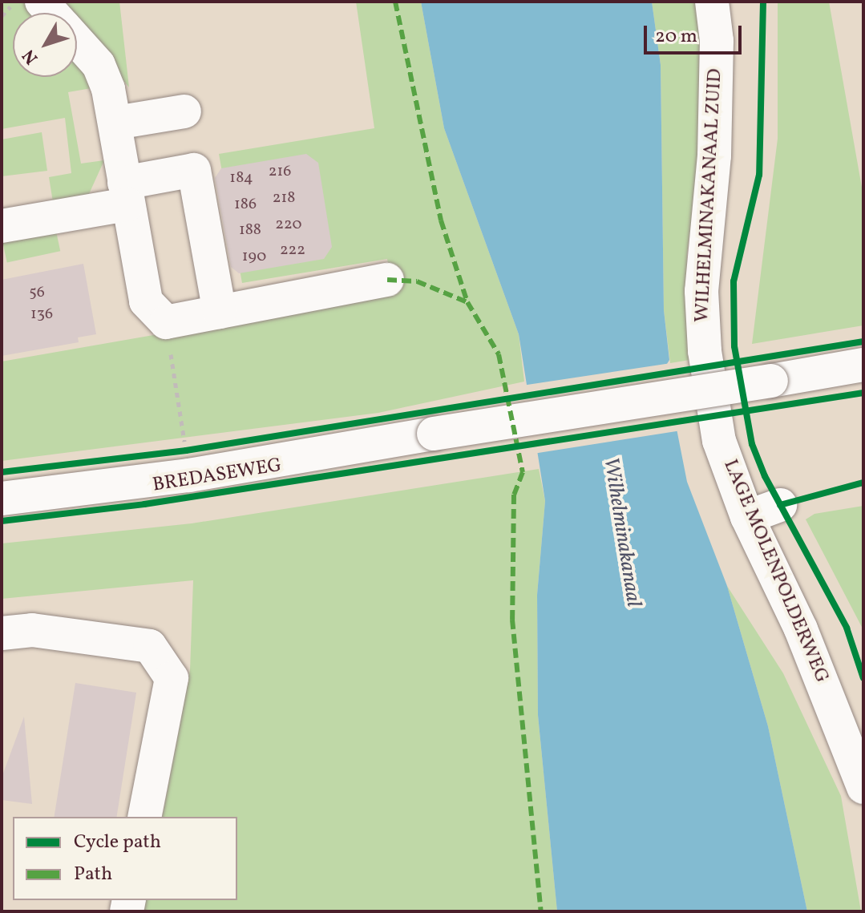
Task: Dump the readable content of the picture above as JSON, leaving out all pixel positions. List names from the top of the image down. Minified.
{"streets":{"street":["WILHELMINAKANAAL ZUID","BREDASEWEG","LAGE MOLENPOLDERWEG"]},"crossings":[["WILHELMINAKANAAL ZUID","LAGE MOLENPOLDERWEG"]],"water":["Wilhelminakanaal"],"house_numbers":["216","184","218","186","220","188","222","190","56","136"],"legend":["Cycle path","Path"],"scale_bar":"20 m","north":"bottom left"}
